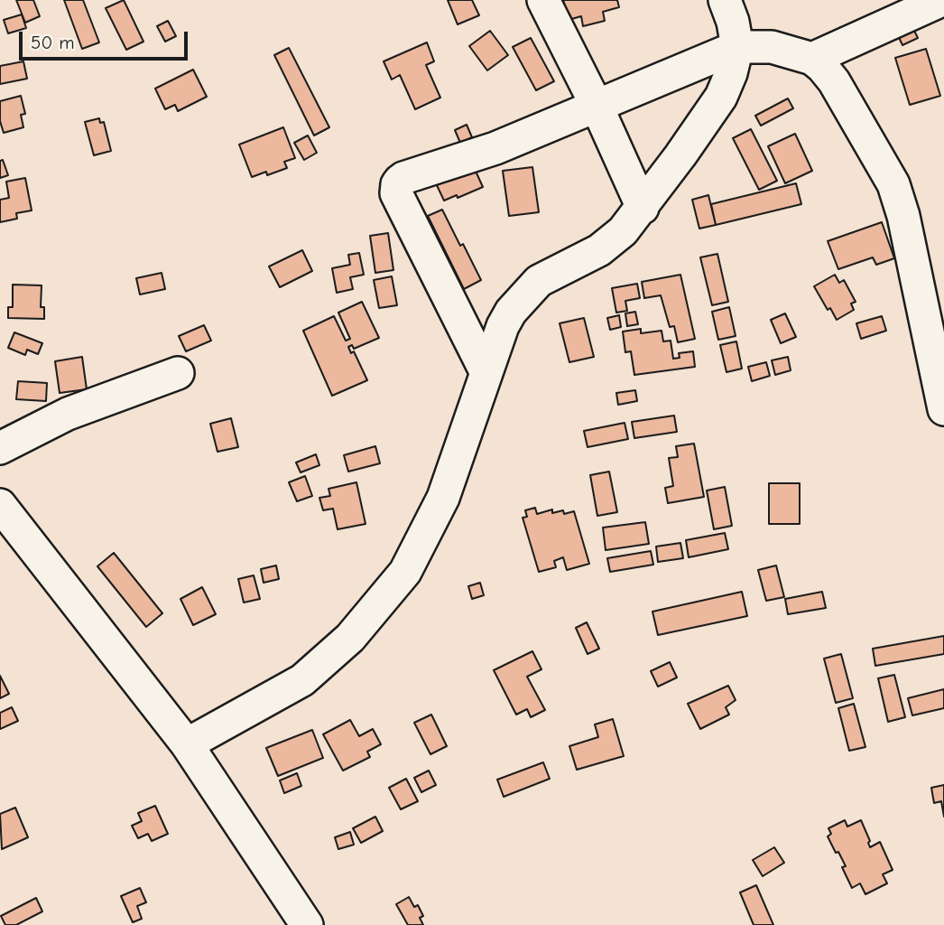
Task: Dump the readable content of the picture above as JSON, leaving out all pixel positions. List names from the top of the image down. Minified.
{"scale_bar":"50 m"}
